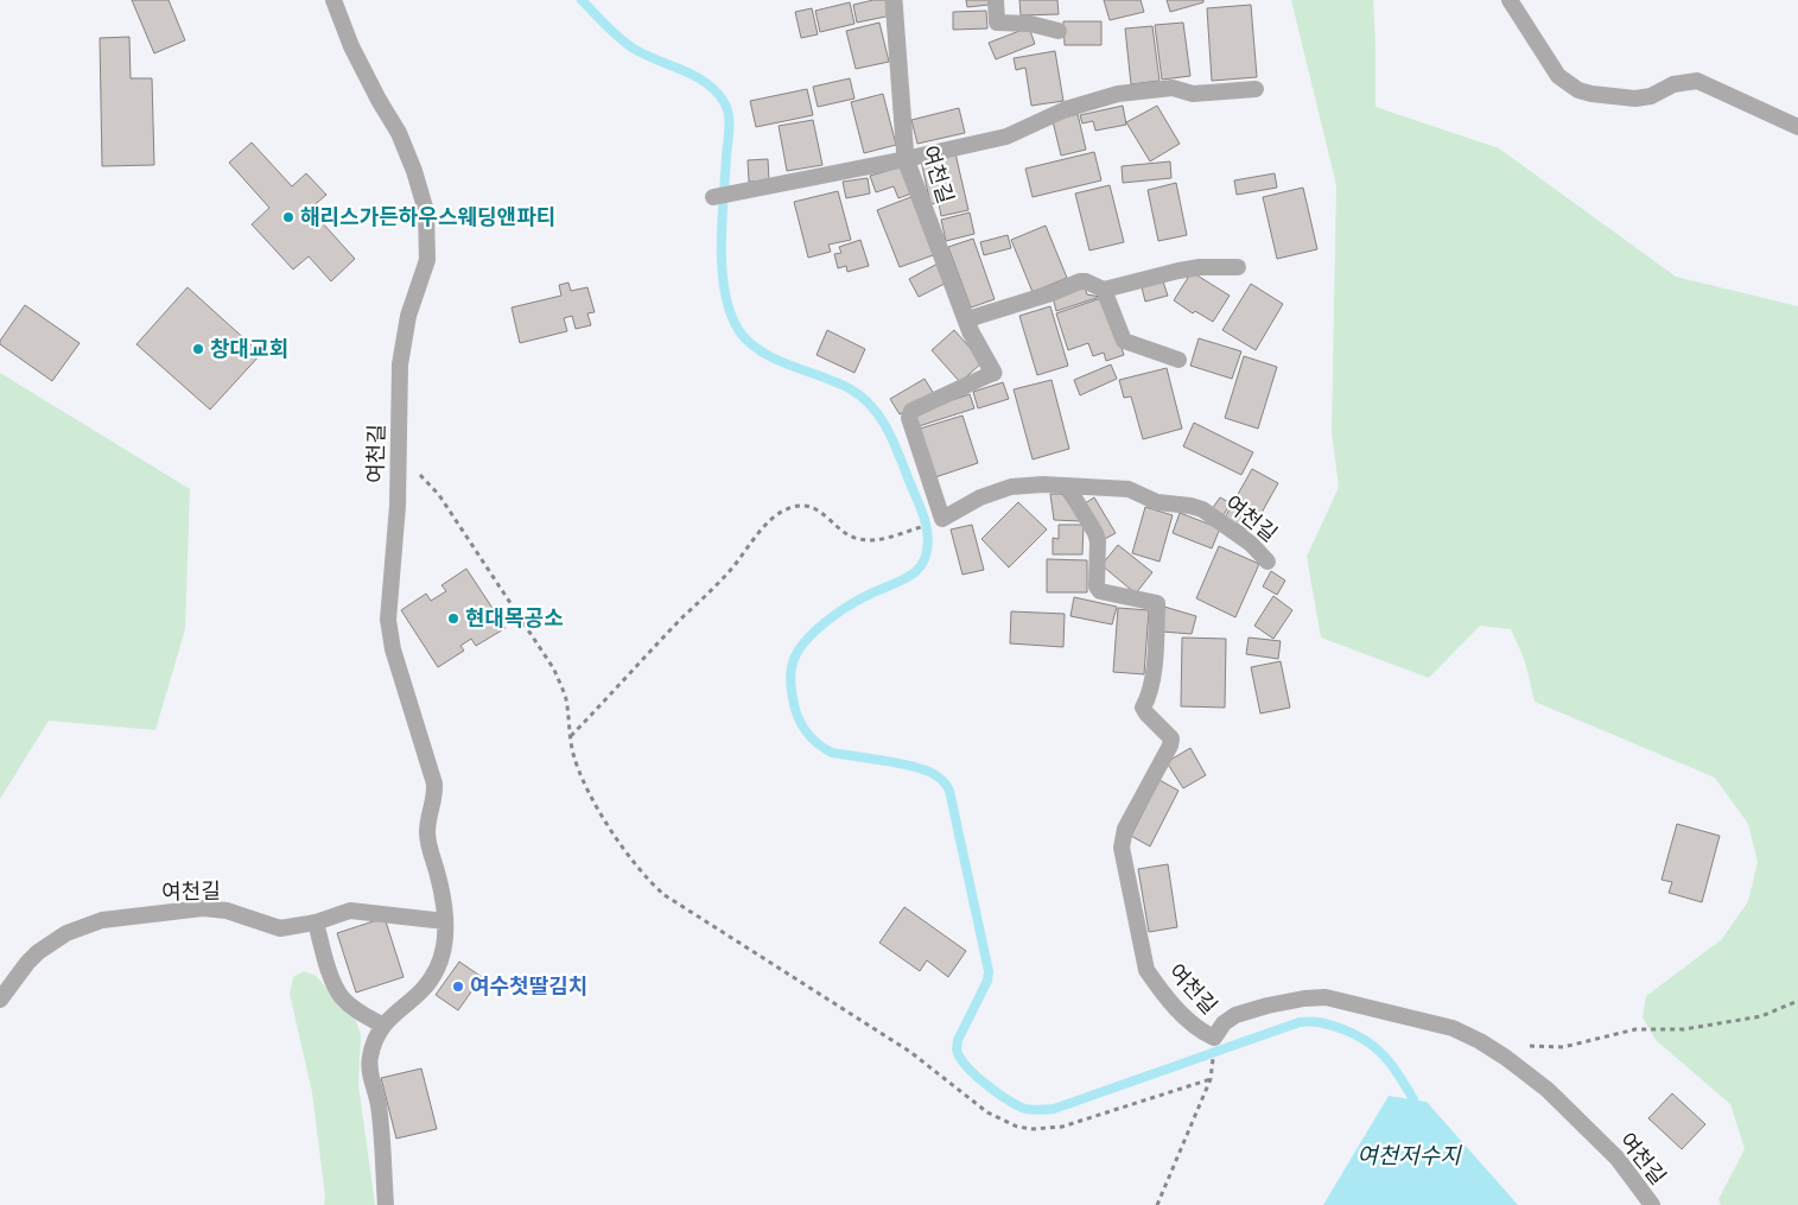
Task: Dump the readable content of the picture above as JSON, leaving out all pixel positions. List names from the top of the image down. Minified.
{"streets":{"street":["여천길"]},"water":["여천저수지"],"places":["해리스가든하우스웨딩앤파티","창대교회","현대목공소","여수첫딸김치"]}
